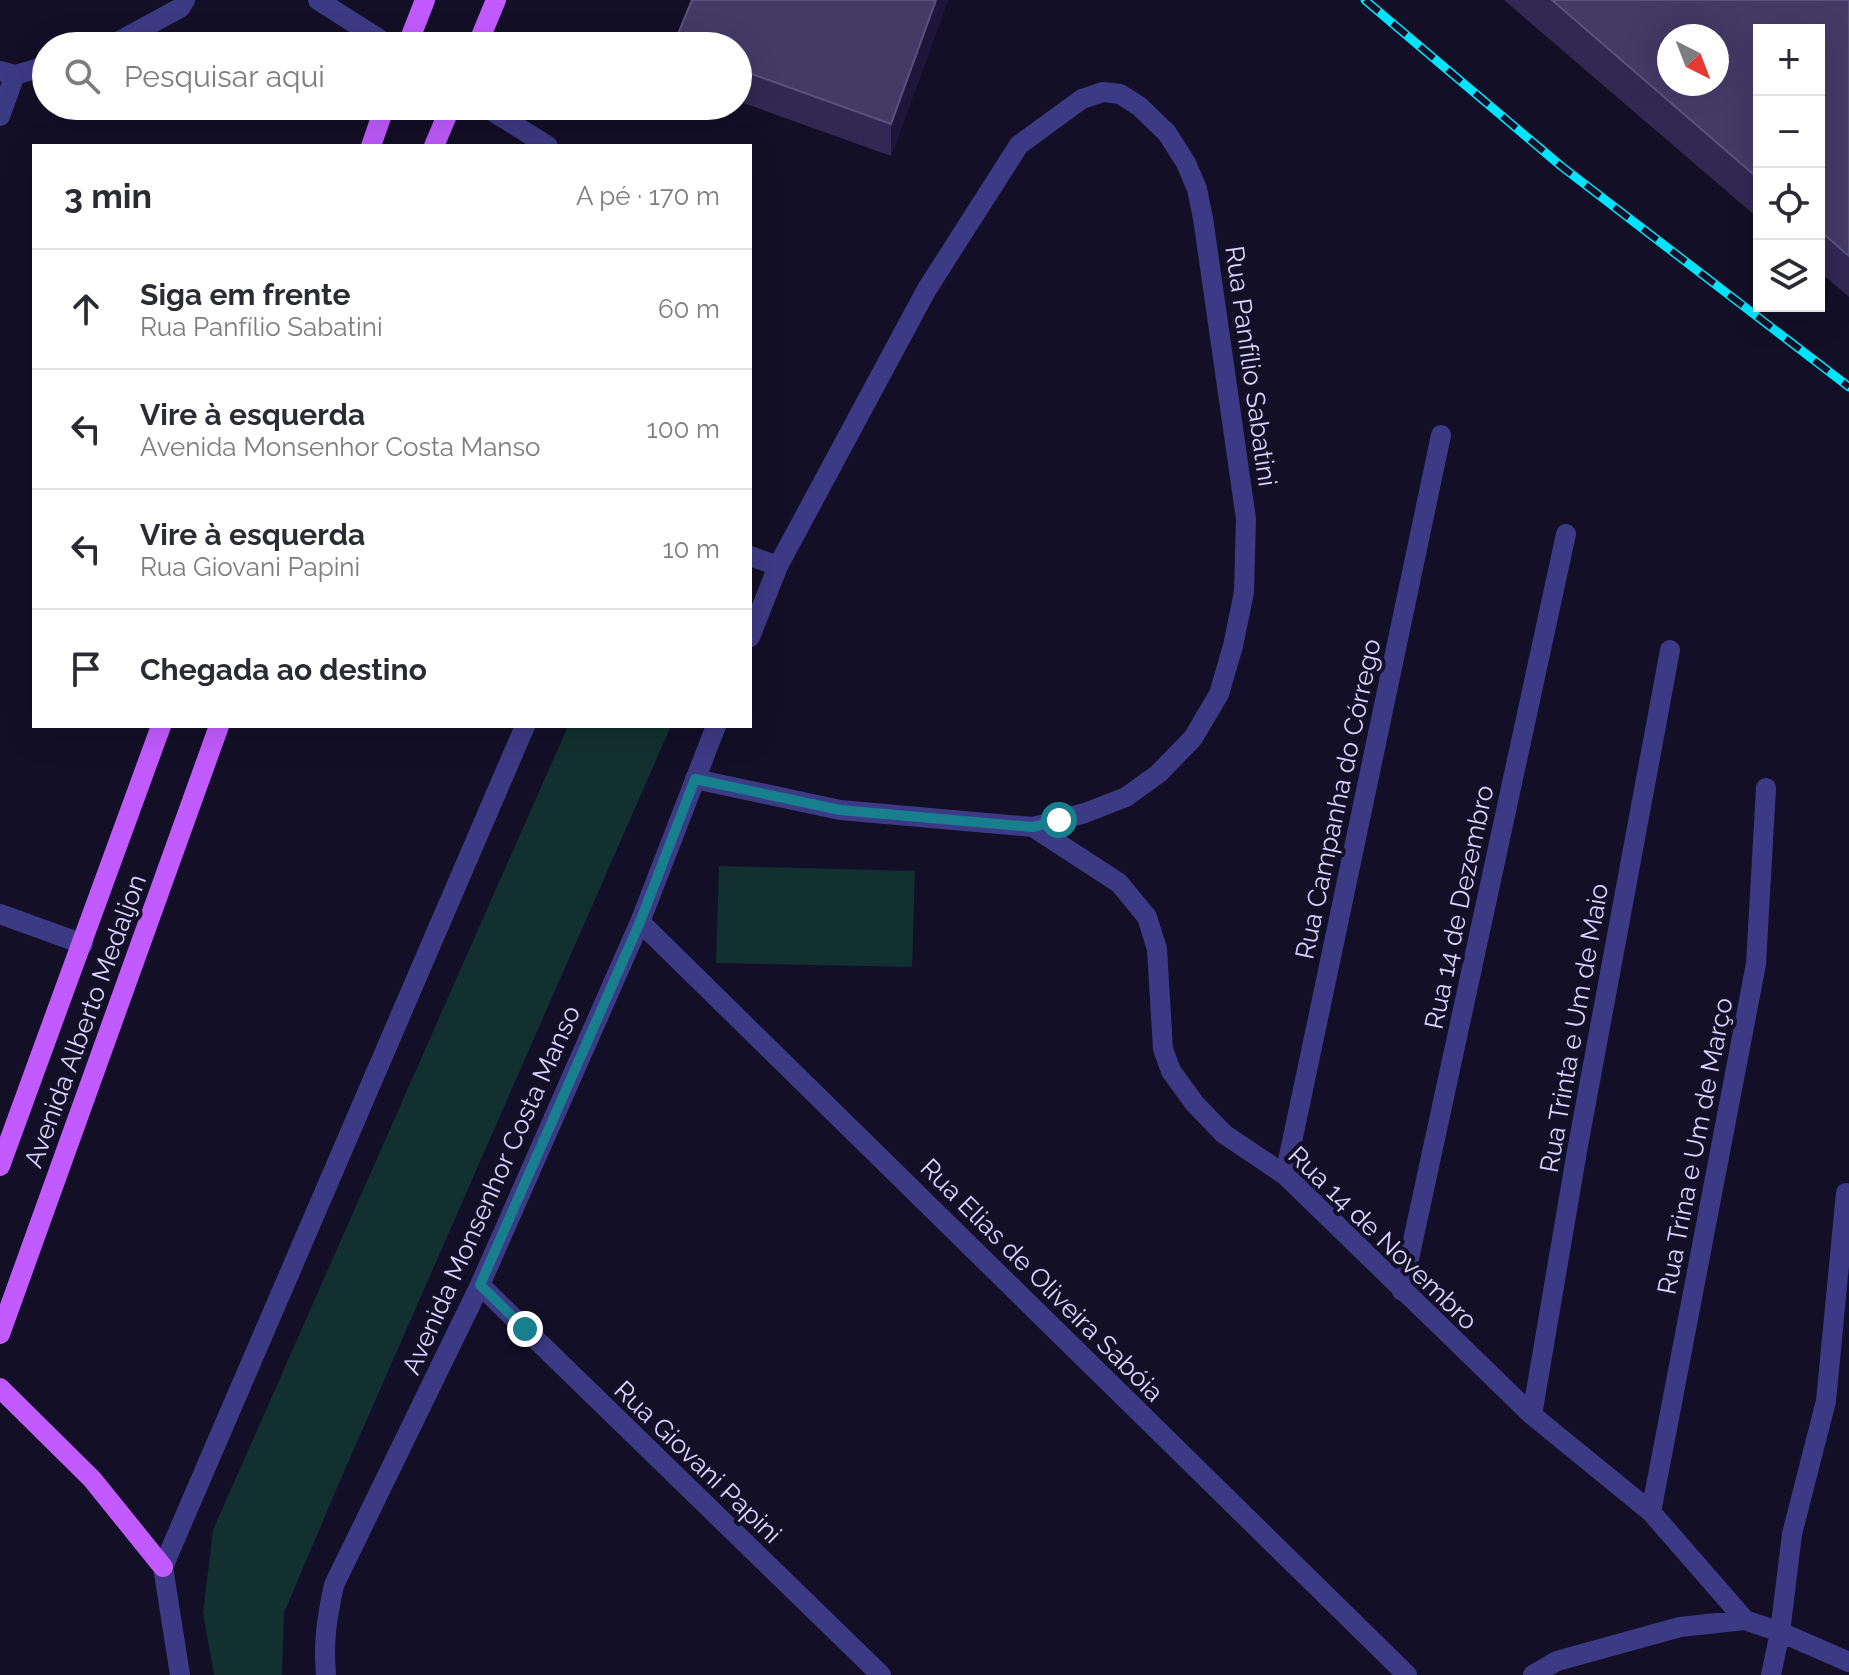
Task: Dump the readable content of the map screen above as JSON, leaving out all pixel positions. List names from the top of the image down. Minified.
{"streets":{"main road":["Avenida Alberto Medaljon"],"street":["Rua Panfílio Sabatini","Rua Campanha do Córrego","Rua 14 de Dezembro","Rua Trinta e Um de Maio","Rua Trina e Um de Março","Avenida Monsenhor Costa Manso","Rua 14 de Novembro","Rua Elias de Oliveira Sabóia","Rua Giovani Papini"]},"crossings":[["Rua Panfílio Sabatini","Avenida Monsenhor Costa Manso"],["Rua Panfílio Sabatini","Rua 14 de Novembro"],["Rua Campanha do Córrego","Rua 14 de Novembro"],["Rua 14 de Dezembro","Rua 14 de Novembro"],["Rua Trinta e Um de Maio","Rua 14 de Novembro"],["Rua Trina e Um de Março","Rua 14 de Novembro"],["Avenida Monsenhor Costa Manso","Rua Elias de Oliveira Sabóia"],["Avenida Monsenhor Costa Manso","Rua Giovani Papini"]],"north":"bottom right","page":{"map_buttons":["+","−"],"search":"Pesquisar aqui","heading":["3 min","A pé · 170 m"],"list":[["Siga em frente","Rua Panfílio Sabatini","60 m"],["Vire à esquerda","Avenida Monsenhor Costa Manso","100 m"],["Vire à esquerda","Rua Giovani Papini","10 m"],"Chegada ao destino"]}}
